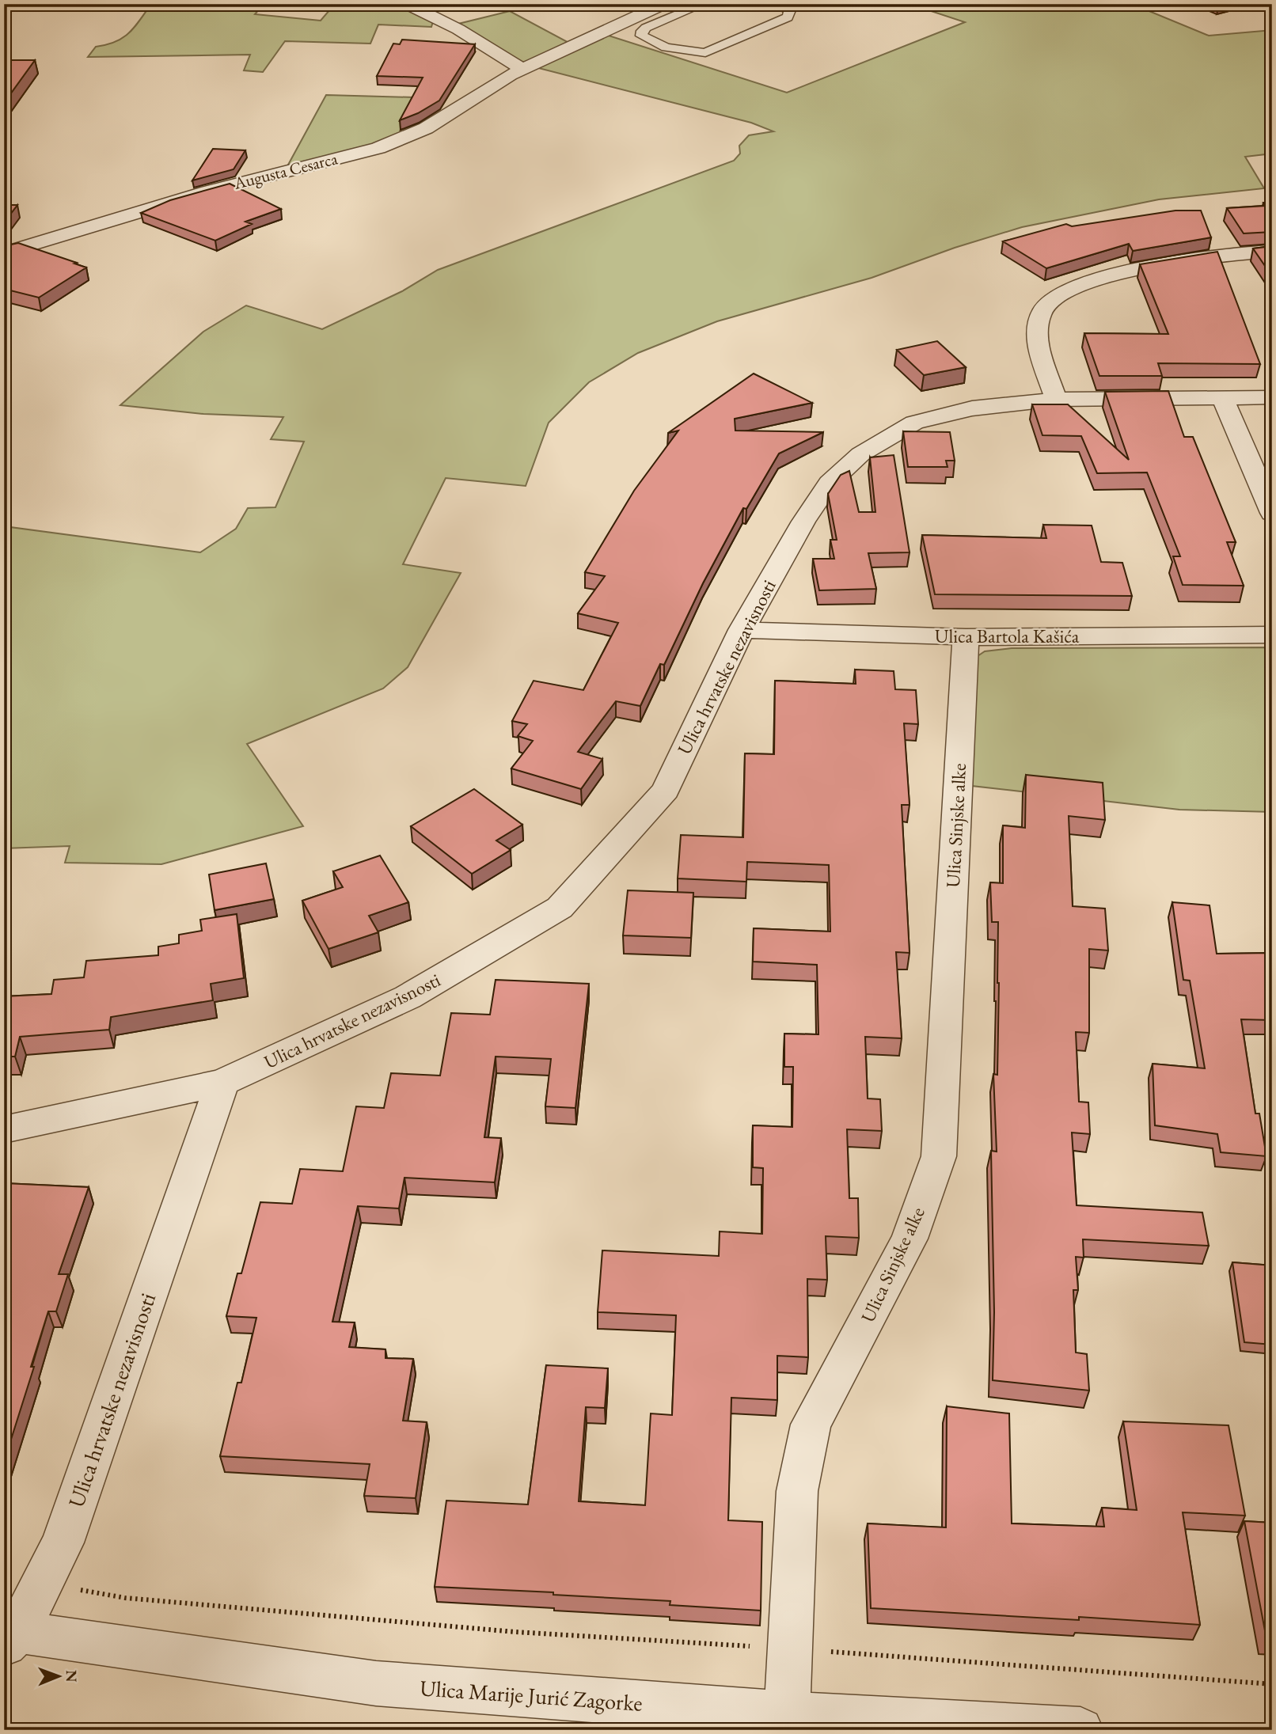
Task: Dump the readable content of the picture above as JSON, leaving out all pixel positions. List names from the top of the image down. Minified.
{"streets":{"street":["Augusta Cesarca","Ulica Bartola Kašića","Ulica hrvatske nezavisnosti","Ulica Sinjske alke","Ulica Marije Jurić Zagorke"]},"crossings":[["Ulica Bartola Kašića","Ulica hrvatske nezavisnosti"],["Ulica Bartola Kašića","Ulica Sinjske alke"],["Ulica hrvatske nezavisnosti","Ulica Marije Jurić Zagorke"],["Ulica Sinjske alke","Ulica Marije Jurić Zagorke"]],"north":"right"}
